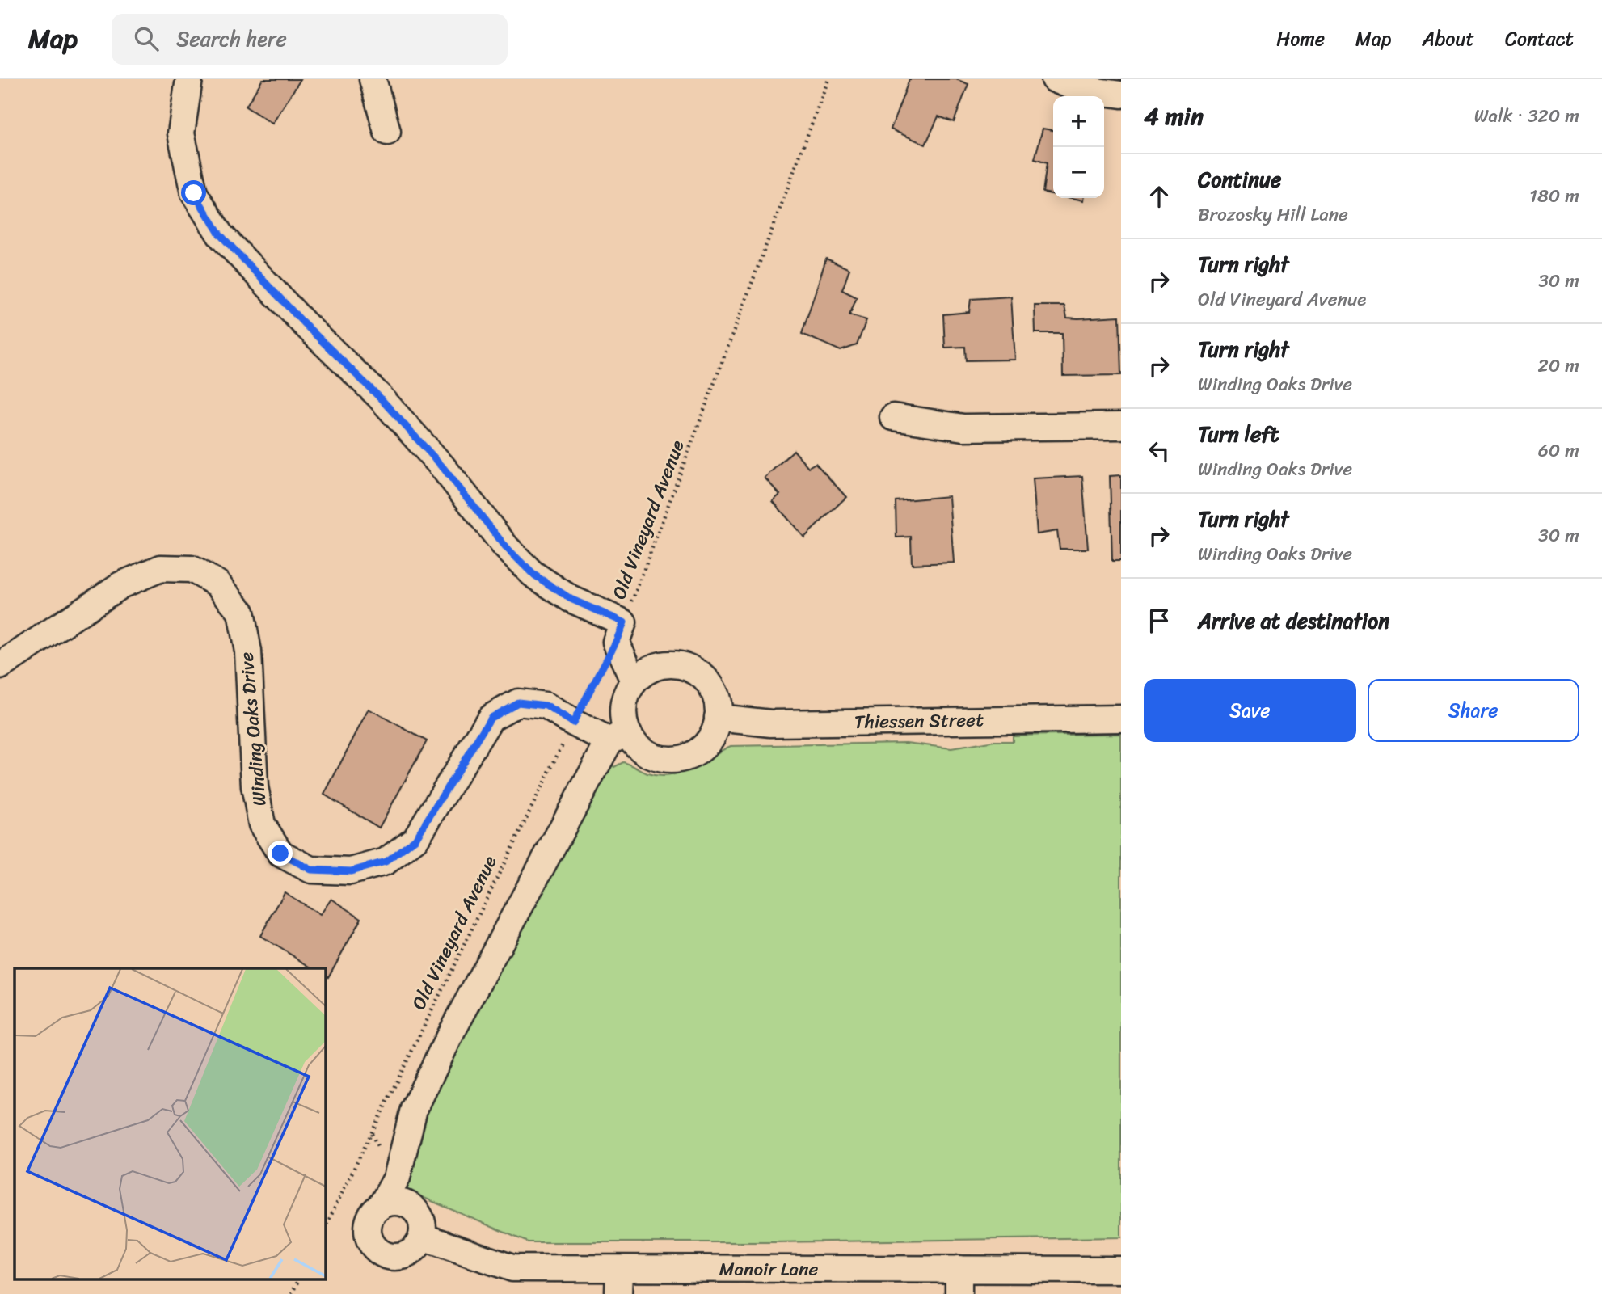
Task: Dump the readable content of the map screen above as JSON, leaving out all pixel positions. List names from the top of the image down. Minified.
{"streets":{"street":["Thiessen Street","Winding Oaks Drive","Manoir Lane"],"path":["Old Vineyard Avenue"]},"crossings":[["Old Vineyard Avenue","Winding Oaks Drive"],["Thiessen Street","Winding Oaks Drive"]],"page":{"header":"Map","search":"Search here","nav":["Home","Map","About","Contact"],"heading":["4 min","Walk · 320 m"],"map_buttons":["+","−"],"list":[["Continue","Brozosky Hill Lane","180 m"],["Turn right","Old Vineyard Avenue","30 m"],["Turn right","Winding Oaks Drive","20 m"],["Turn left","Winding Oaks Drive","60 m"],["Turn right","Winding Oaks Drive","30 m"],"Arrive at destination"],"buttons":["Save","Share"]}}
